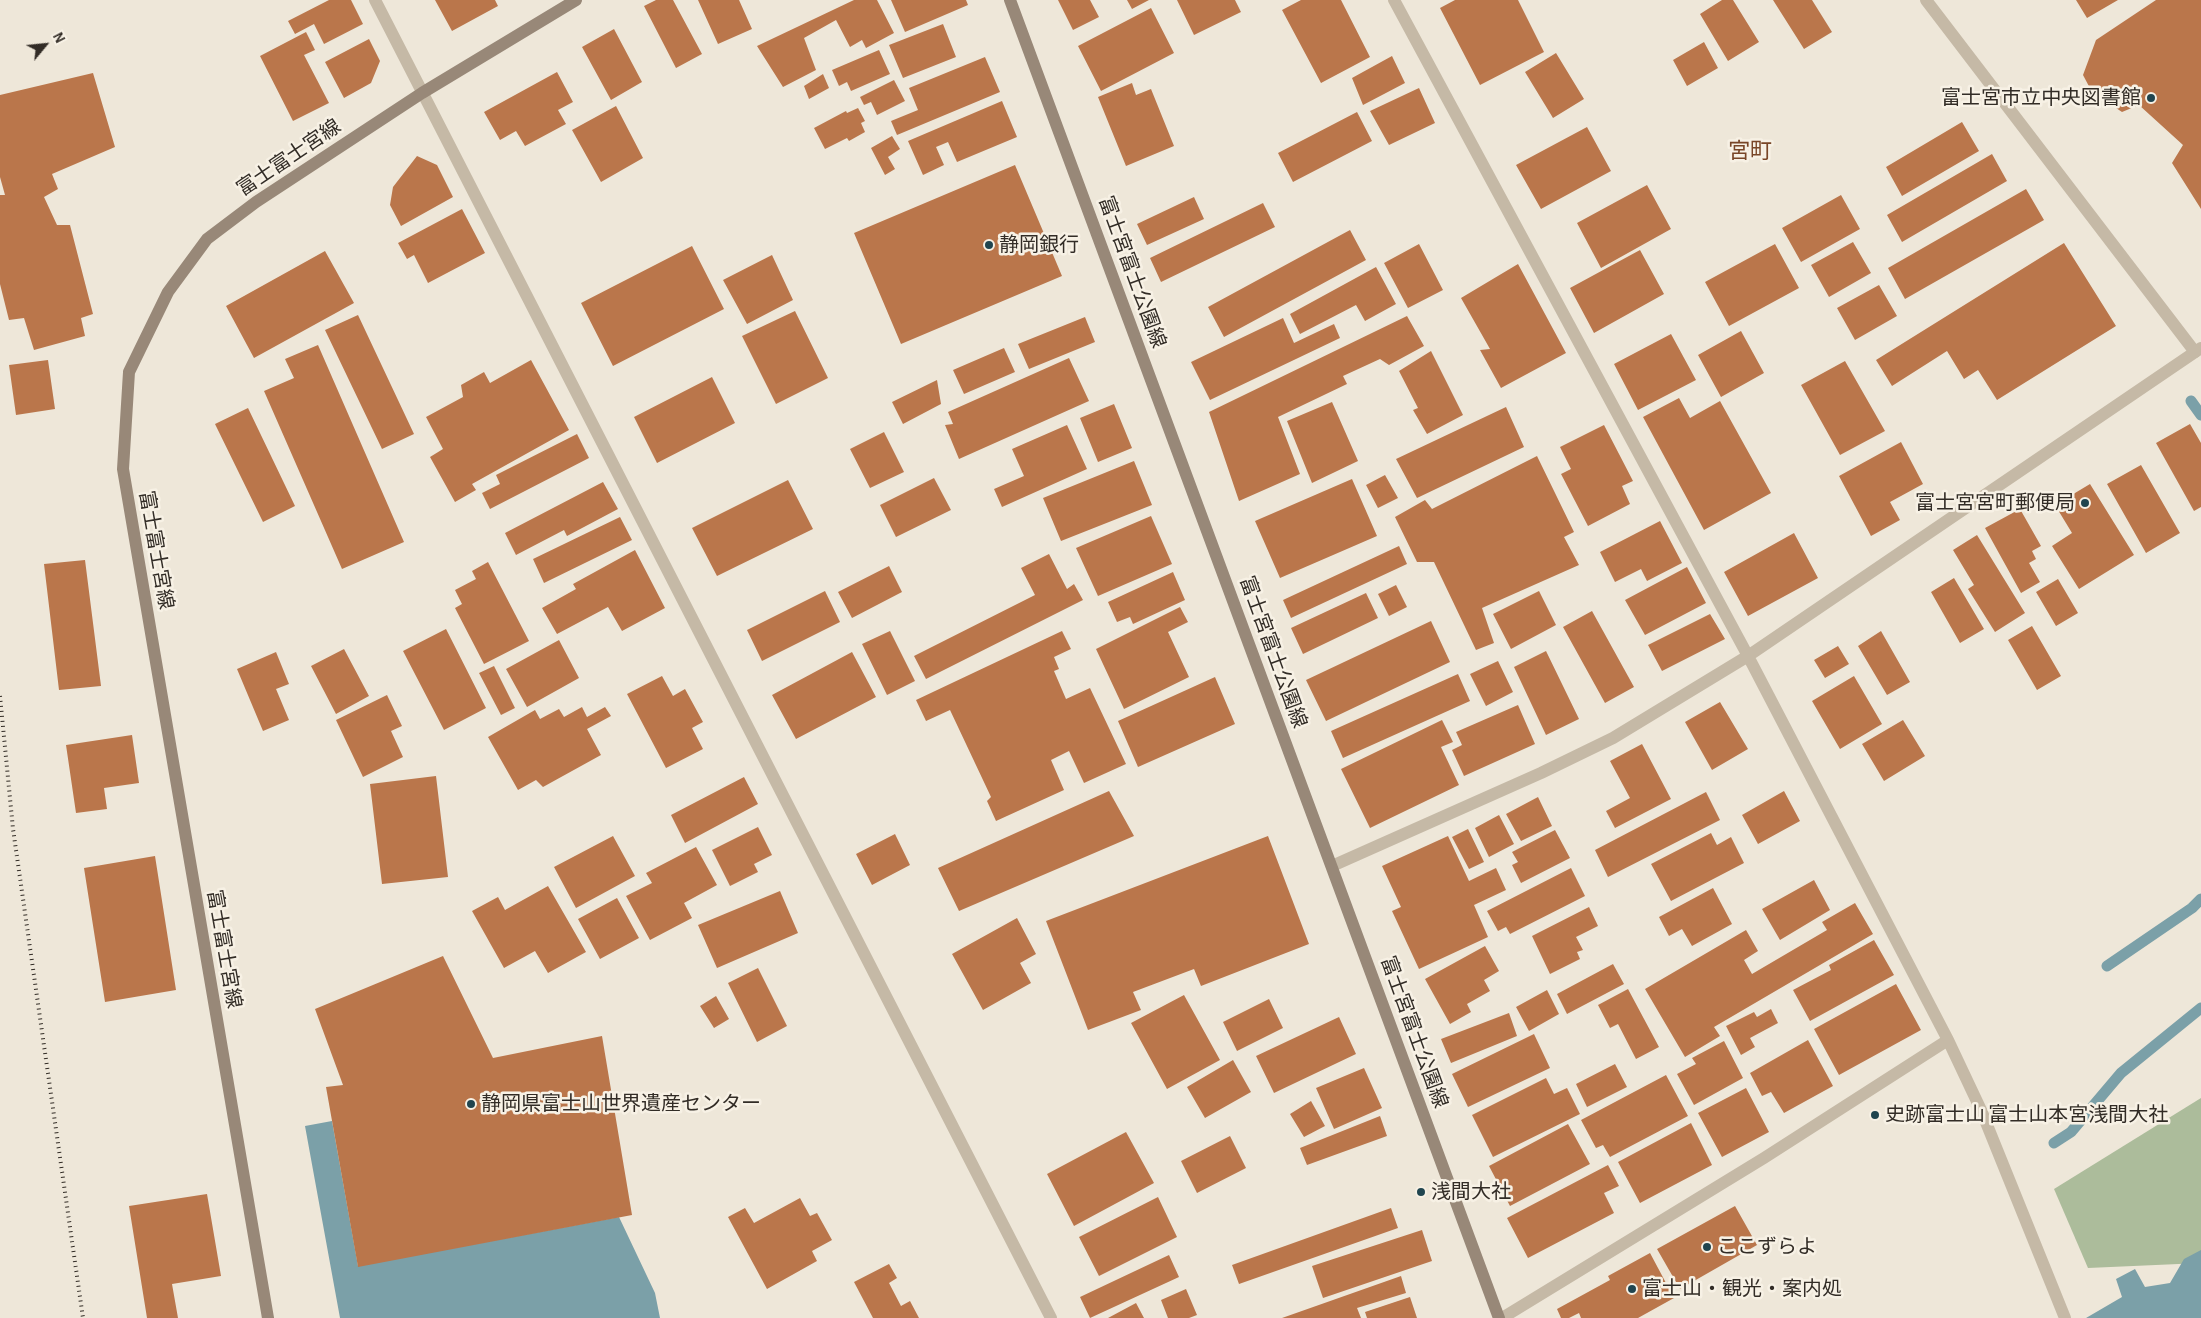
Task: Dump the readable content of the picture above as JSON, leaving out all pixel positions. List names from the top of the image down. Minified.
{"streets":{"main road":["富士富士宮線","富士宮富士公園線"]},"districts":["宮町"],"places":["富士宮市立中央図書館","静岡銀行","富士宮宮町郵便局","静岡県富士山世界遺産センター","史跡富士山 富士山本宮浅間大社","浅間大社","ここずらよ","富士山・観光・案内処"],"north":"top right"}
